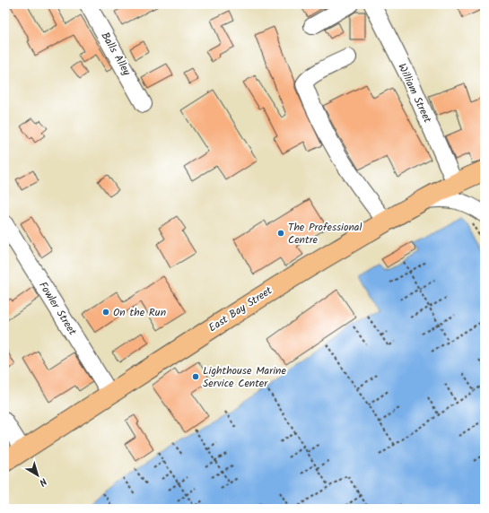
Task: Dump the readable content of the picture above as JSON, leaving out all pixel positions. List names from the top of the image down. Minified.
{"streets":{"highway":["East Bay Street"],"street":["Balls Alley","William Street","Fowler Street"]},"crossings":[["William Street","East Bay Street"],["Fowler Street","East Bay Street"]],"places":["The Professional Centre","On the Run","Lighthouse Marine Service Center"],"north":"bottom right"}
